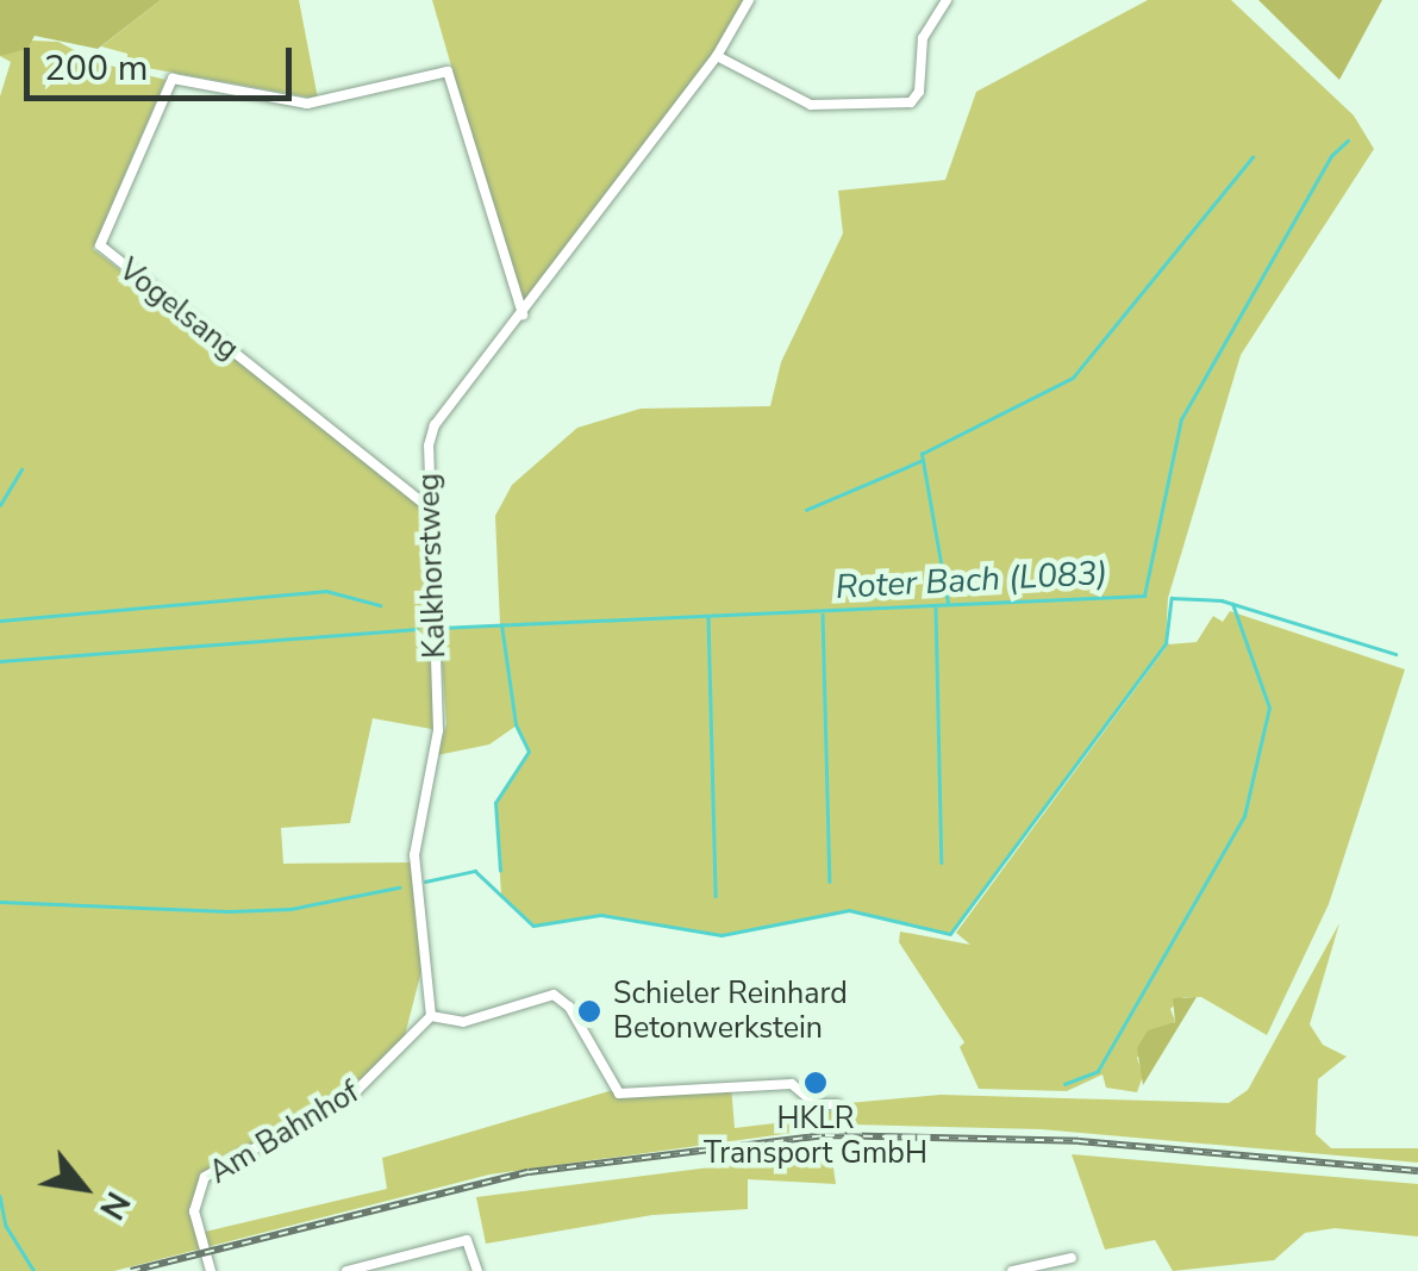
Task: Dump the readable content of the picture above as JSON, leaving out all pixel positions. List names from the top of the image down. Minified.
{"streets":{"street":["Vogelsang","Kalkhorstweg","Am Bahnhof"]},"crossings":[["Vogelsang","Kalkhorstweg"],["Kalkhorstweg","Am Bahnhof"]],"water":["Roter Bach (L083)"],"places":["Schieler Reinhard Betonwerkstein","HKLR Transport GmbH"],"scale_bar":"200 m","north":"bottom right"}
